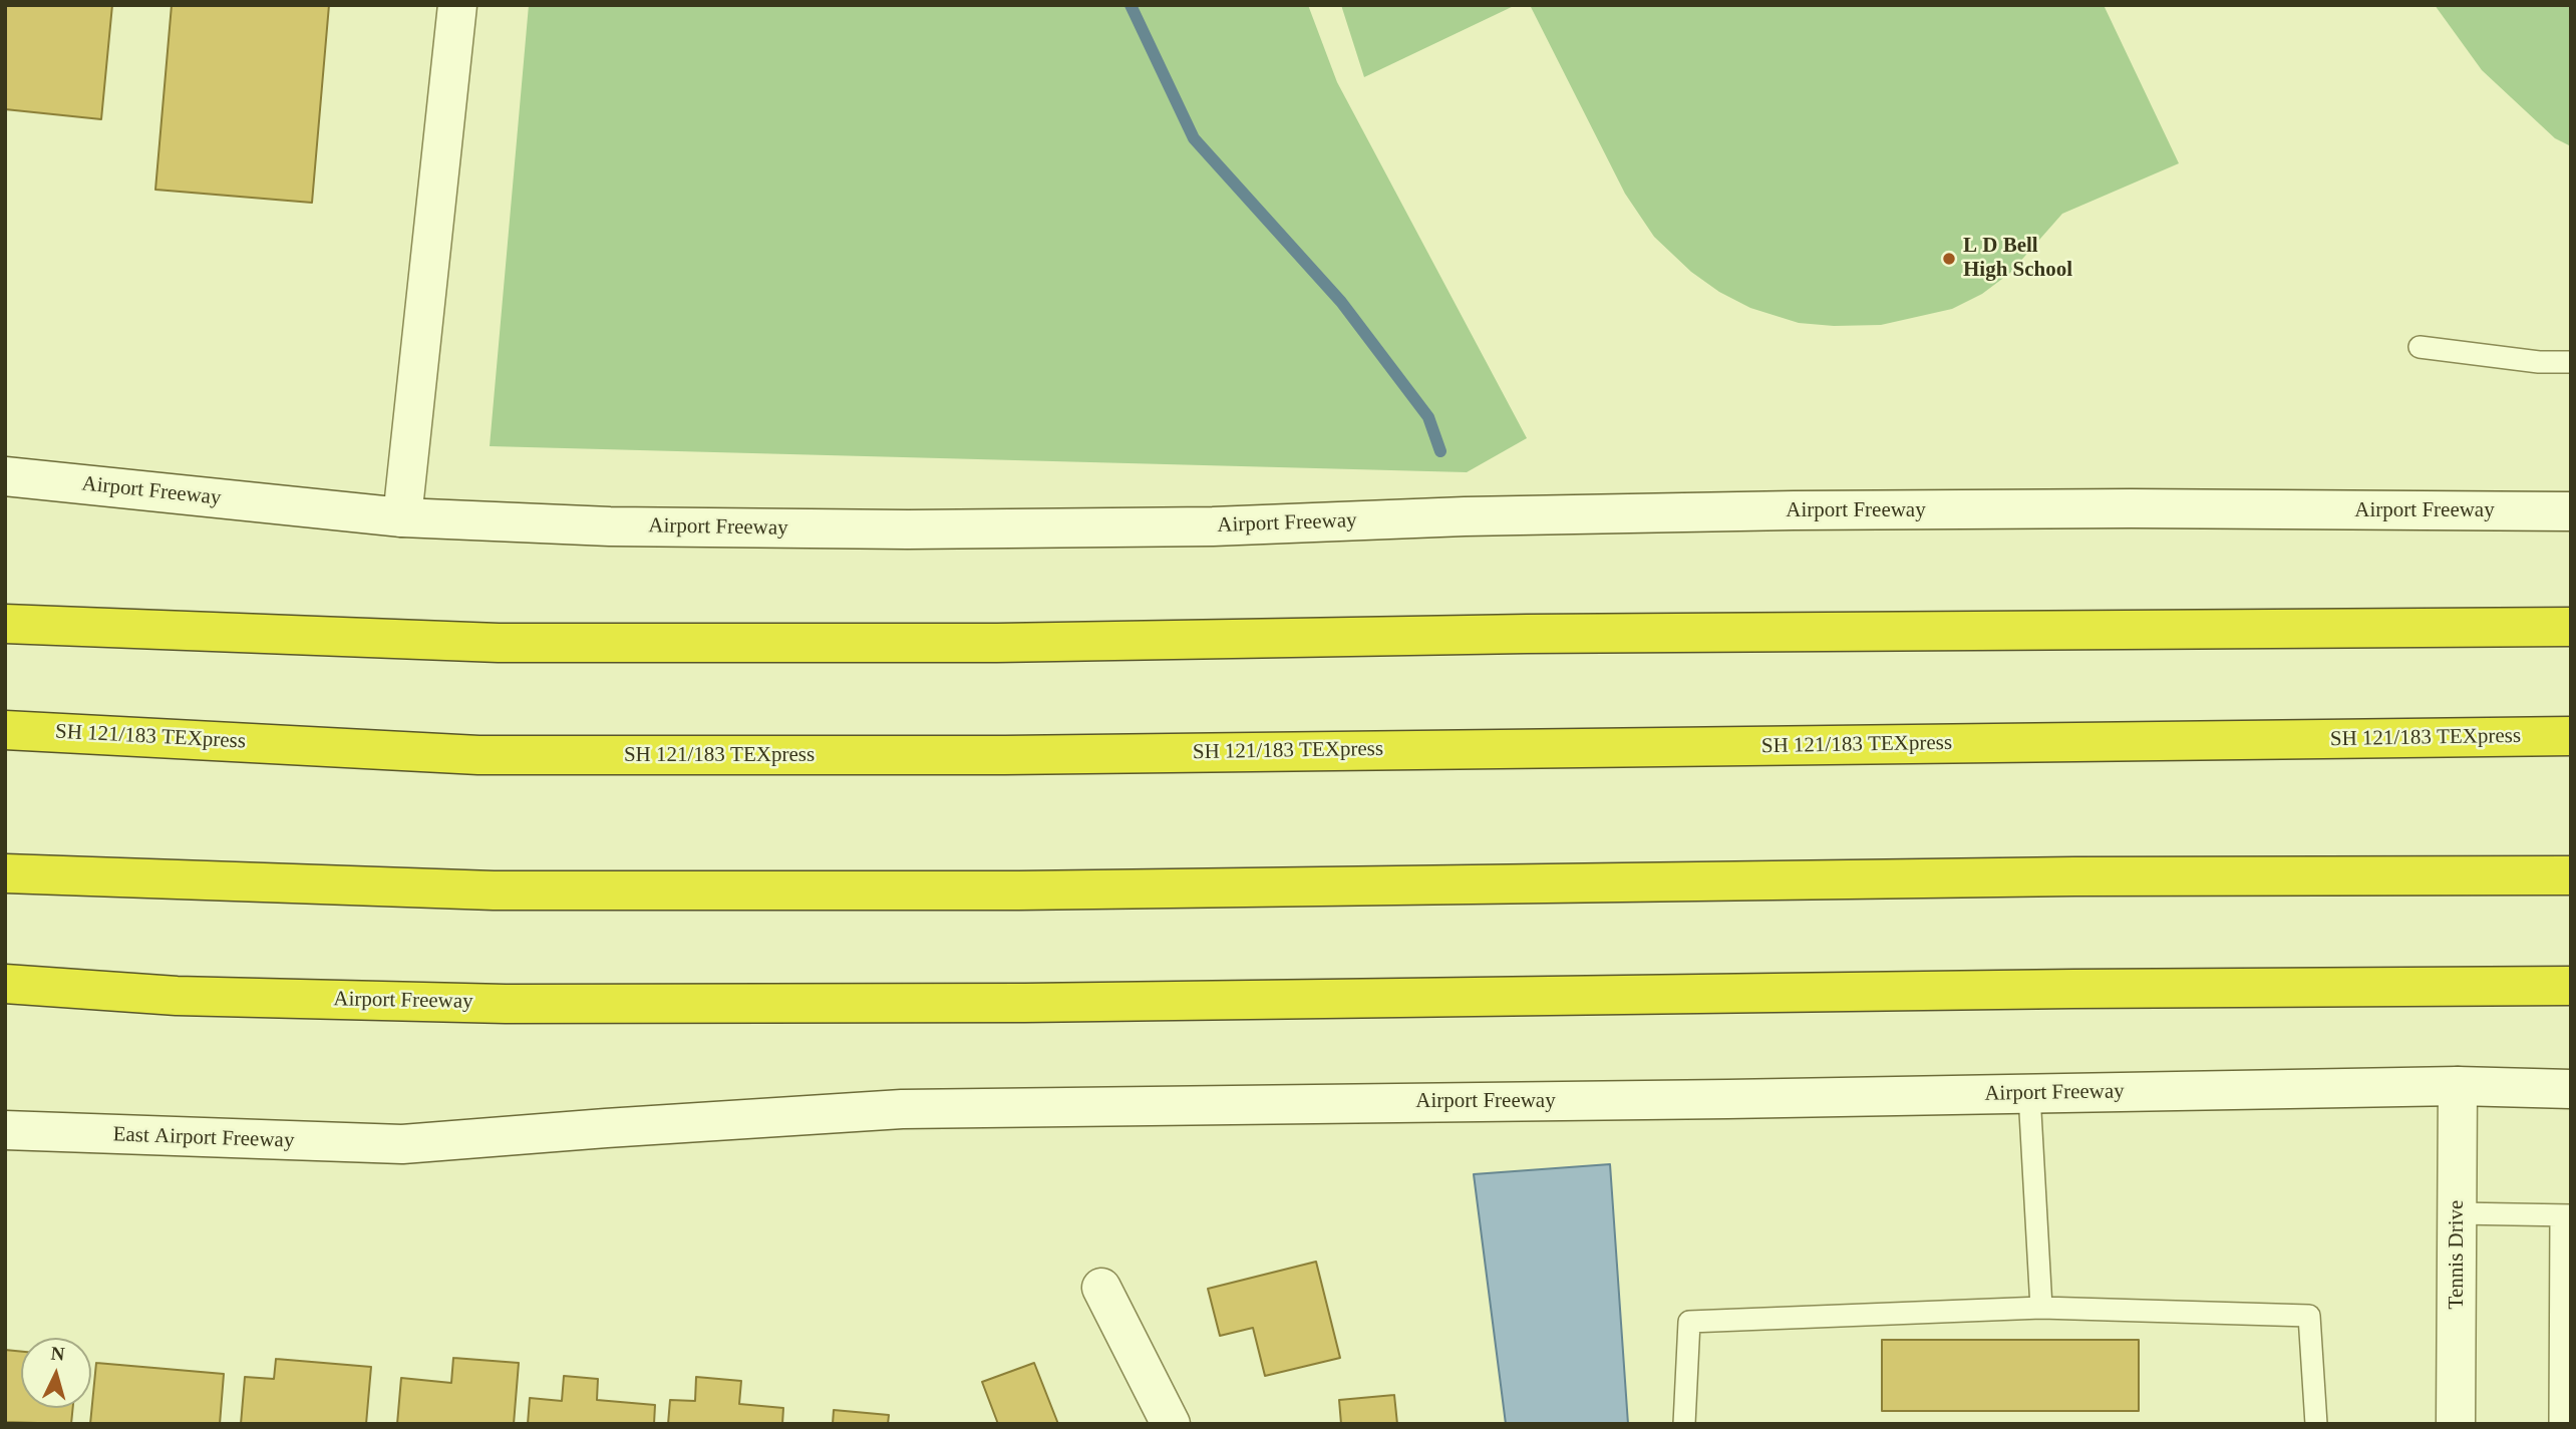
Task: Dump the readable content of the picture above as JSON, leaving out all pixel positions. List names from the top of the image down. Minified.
{"streets":{"highway":["Airport Freeway","SH 121/183 TEXpress"],"main road":["East Airport Freeway","Tennis Drive"]},"crossings":[["Airport Freeway","East Airport Freeway"],["Airport Freeway","Tennis Drive"]],"places":["L D Bell High School"],"north":"top"}
